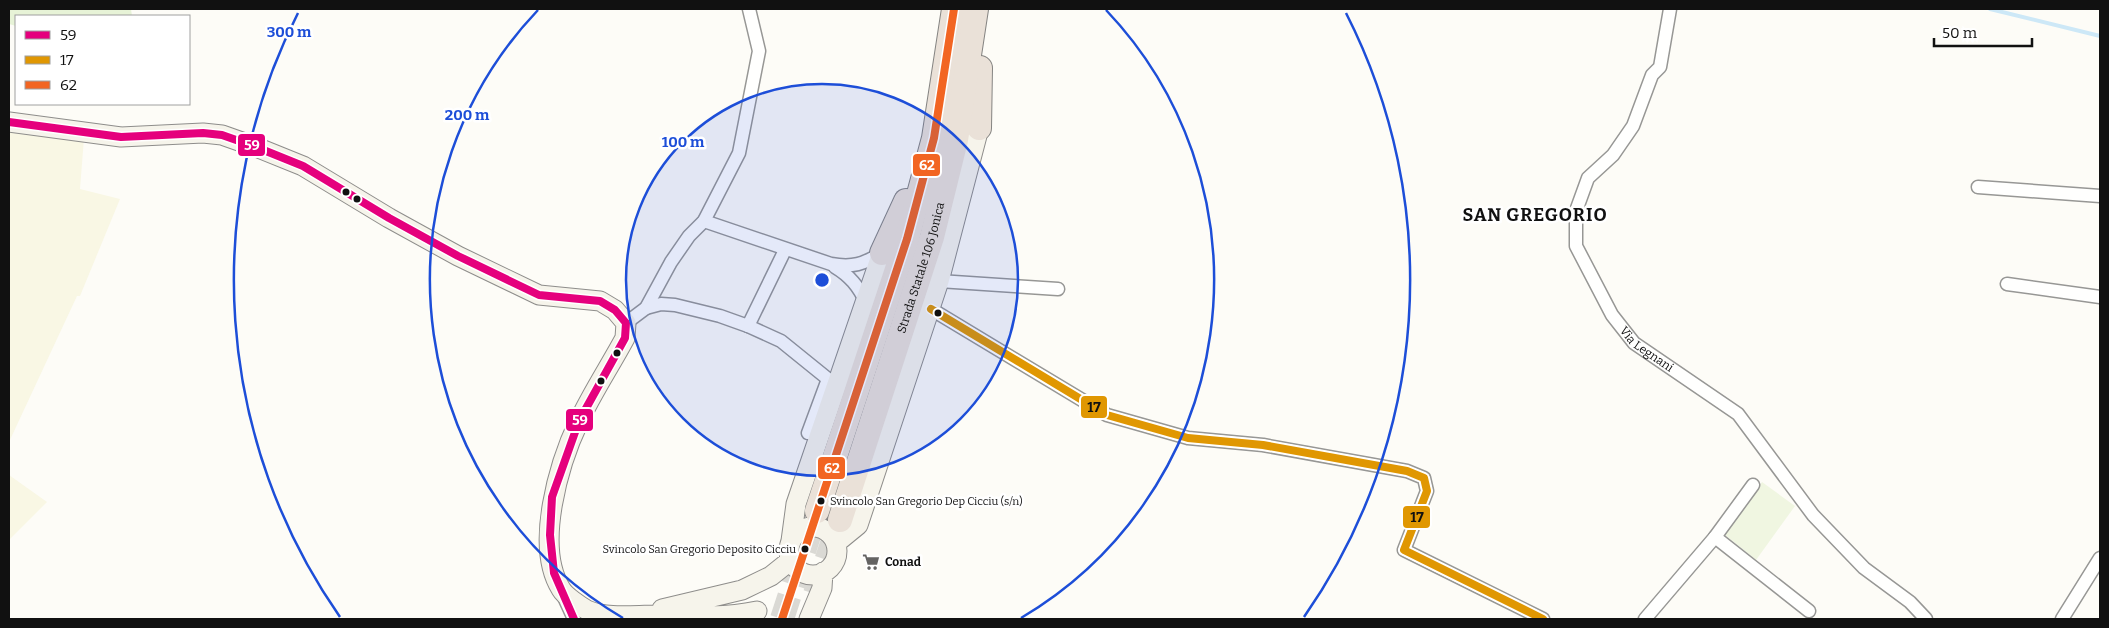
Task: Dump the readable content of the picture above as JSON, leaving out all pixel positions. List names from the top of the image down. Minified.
{"streets":{"highway":["Strada Statale 106 Jonica"],"street":["Via Legnani"]},"districts":["SAN GREGORIO"],"places":{"other":["Svincolo San Gregorio Dep Cicciu (s/n)","Svincolo San Gregorio Deposito Cicciu"],"supermarket":["Conad"]},"lines":["transit line 62","transit line 59","transit line 17"],"legend":["59","17","62"],"scale_bar":"50 m","rings":["300 m","200 m","100 m"]}
